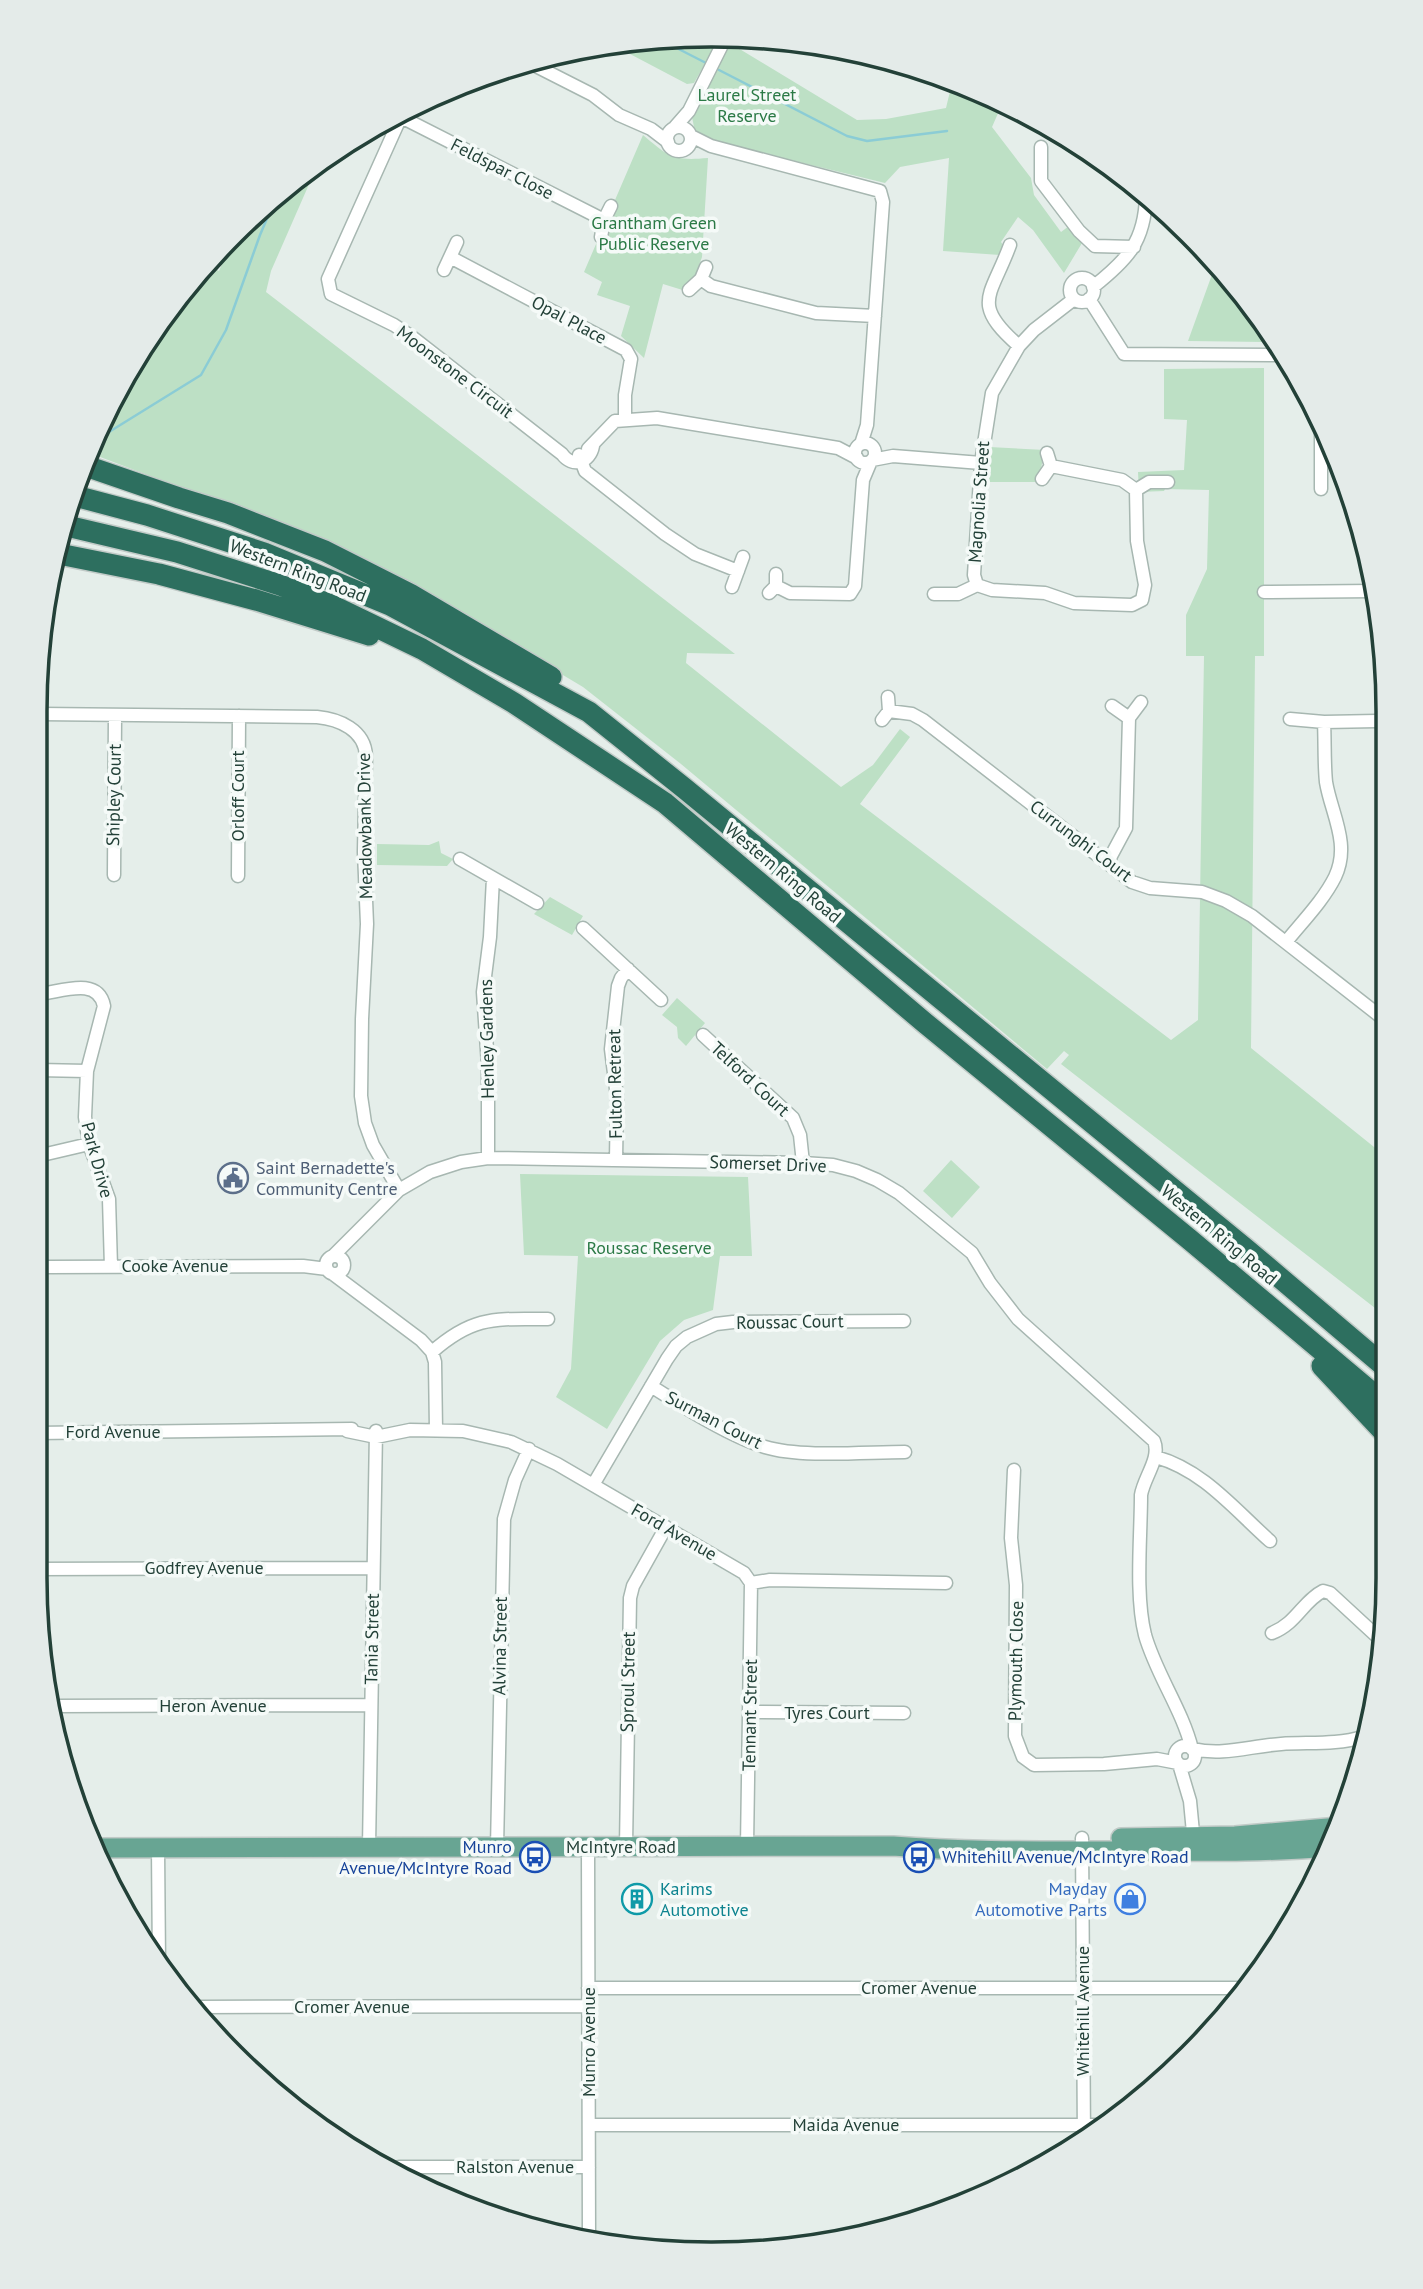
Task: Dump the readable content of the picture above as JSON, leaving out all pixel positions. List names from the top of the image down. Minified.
{"streets":{"highway":["Western Ring Road"],"main road":["McIntyre Road"],"street":["Feldspar Close","Opal Place","Moonstone Circuit","Magnolia Street","Shipley Court","Orloff Court","Meadowbank Drive","Currunghi Court","Henley Gardens","Telford Court","Fulton Retreat","Park Drive","Somerset Drive","Cooke Avenue","Roussac Court","Surman Court","Ford Avenue","Godfrey Avenue","Tania Street","Alvina Street","Plymouth Close","Sproul Street","Heron Avenue","Tyres Court","Tennant Street","Cromer Avenue","Whitehill Avenue","Munro Avenue","Maida Avenue","Ralston Avenue"]},"crossings":[["Shipley Court","Meadowbank Drive"],["Orloff Court","Meadowbank Drive"],["Meadowbank Drive","Somerset Drive"],["Henley Gardens","Somerset Drive"],["Telford Court","Somerset Drive"],["Fulton Retreat","Somerset Drive"],["Park Drive","Cooke Avenue"],["Somerset Drive","Cooke Avenue"],["Roussac Court","Surman Court"],["Roussac Court","Ford Avenue"],["Ford Avenue","Tania Street"],["Ford Avenue","Alvina Street"],["Ford Avenue","Sproul Street"],["Ford Avenue","Tennant Street"],["Godfrey Avenue","Tania Street"],["Tania Street","Heron Avenue"],["Tania Street","McIntyre Road"],["Alvina Street","McIntyre Road"],["Sproul Street","McIntyre Road"],["Tyres Court","Tennant Street"],["Tennant Street","McIntyre Road"],["McIntyre Road","Whitehill Avenue"],["McIntyre Road","Munro Avenue"],["Cromer Avenue","Whitehill Avenue"],["Cromer Avenue","Munro Avenue"],["Whitehill Avenue","Maida Avenue"],["Munro Avenue","Maida Avenue"],["Munro Avenue","Ralston Avenue"]],"parks":["Laurel Street Reserve","Grantham Green Public Reserve","Roussac Reserve"],"places":{"public building":["Saint Bernadette's Community Centre"],"bus stop":["Munro Avenue/McIntyre Road","Whitehill Avenue/McIntyre Road"],"building":["Karims Automotive"],"shop":["Mayday Automotive Parts"]}}
